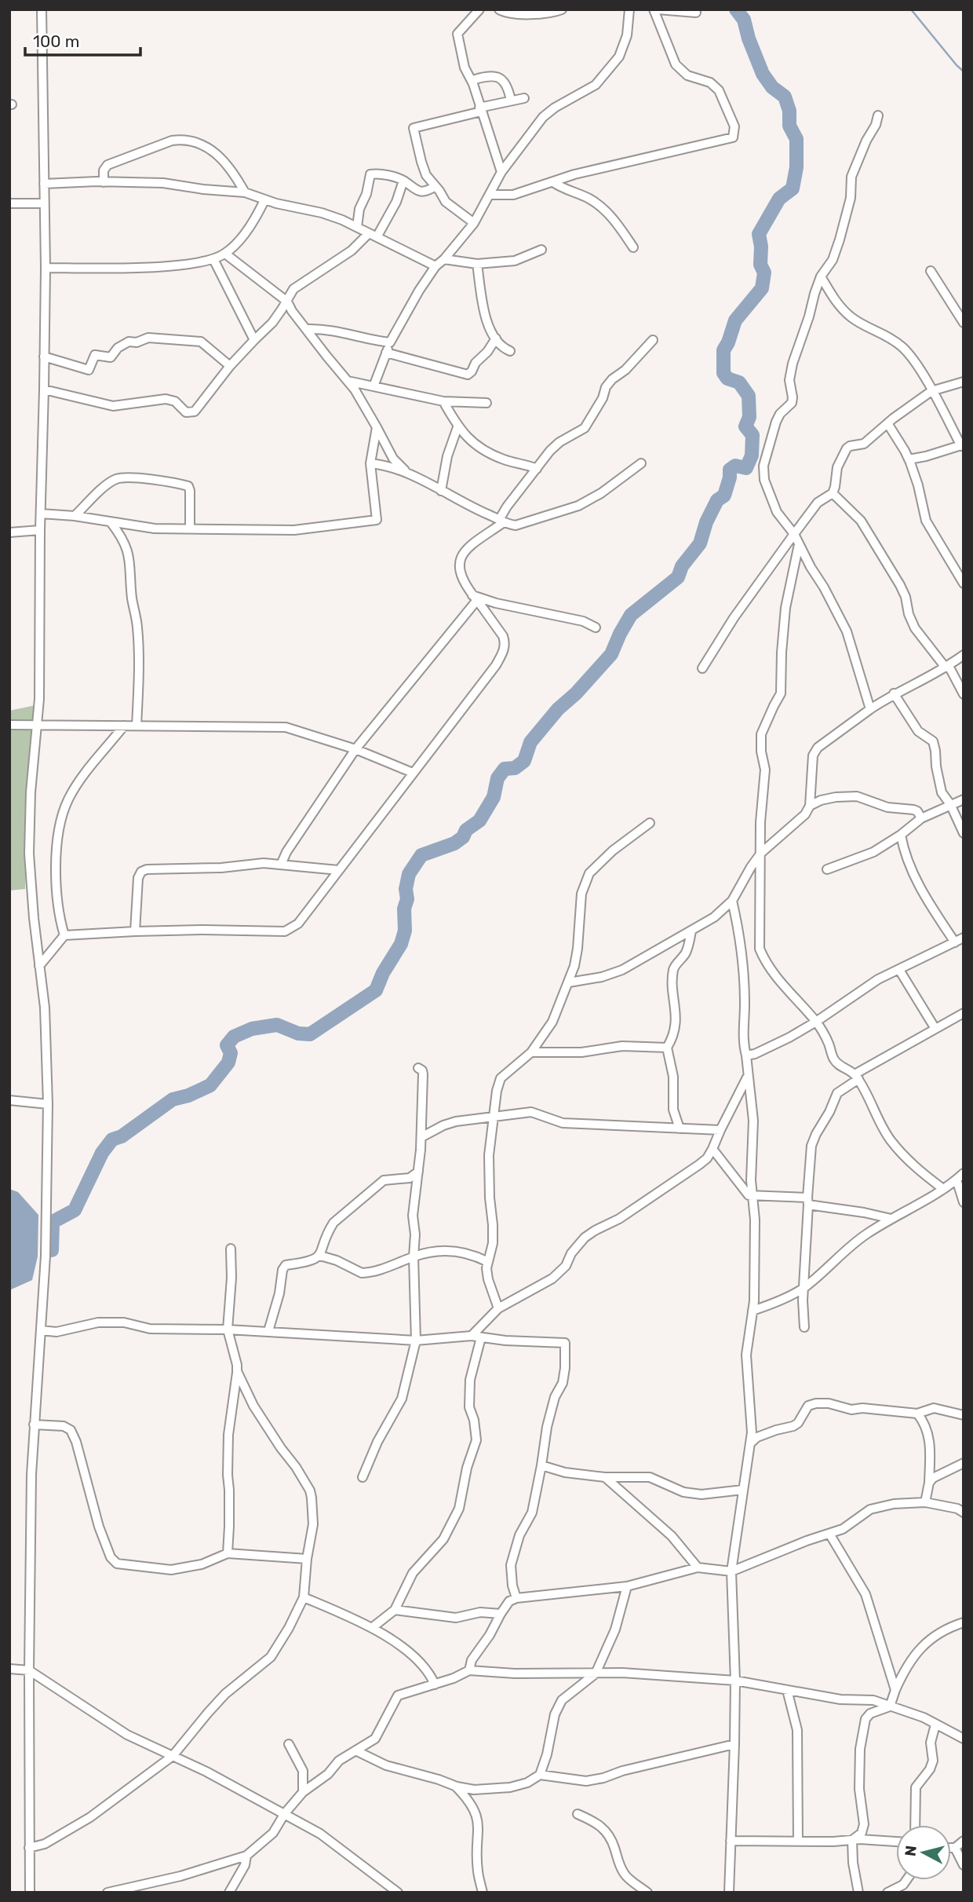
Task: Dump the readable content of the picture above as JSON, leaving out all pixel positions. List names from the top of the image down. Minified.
{"scale_bar":"100 m","north":"left"}
